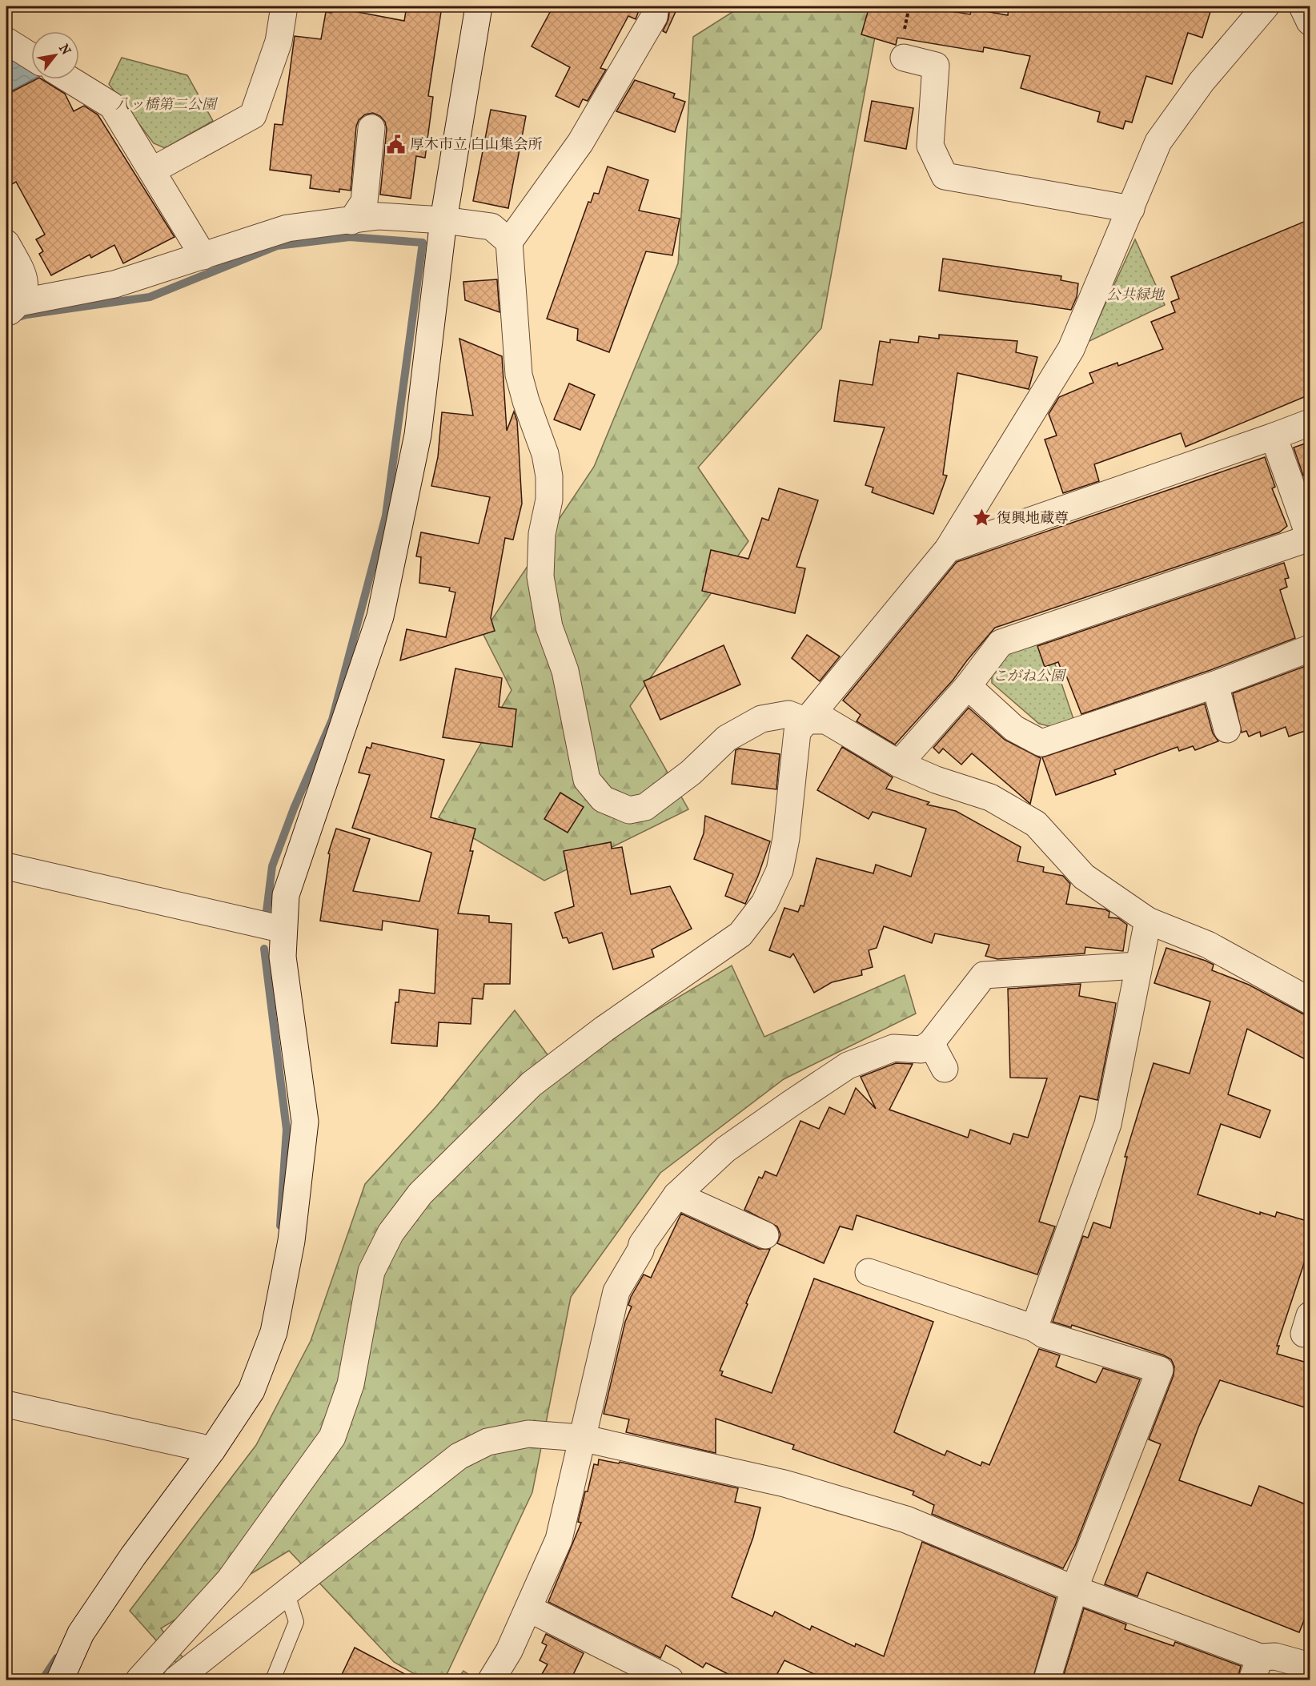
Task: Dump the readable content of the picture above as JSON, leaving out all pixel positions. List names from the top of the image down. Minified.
{"parks":["八ッ橋第二公園","公共緑地","こがね公園"],"places":{"public building":["厚木市立 白山集会所"],"place":["復興地蔵尊"]},"north":"top right"}
